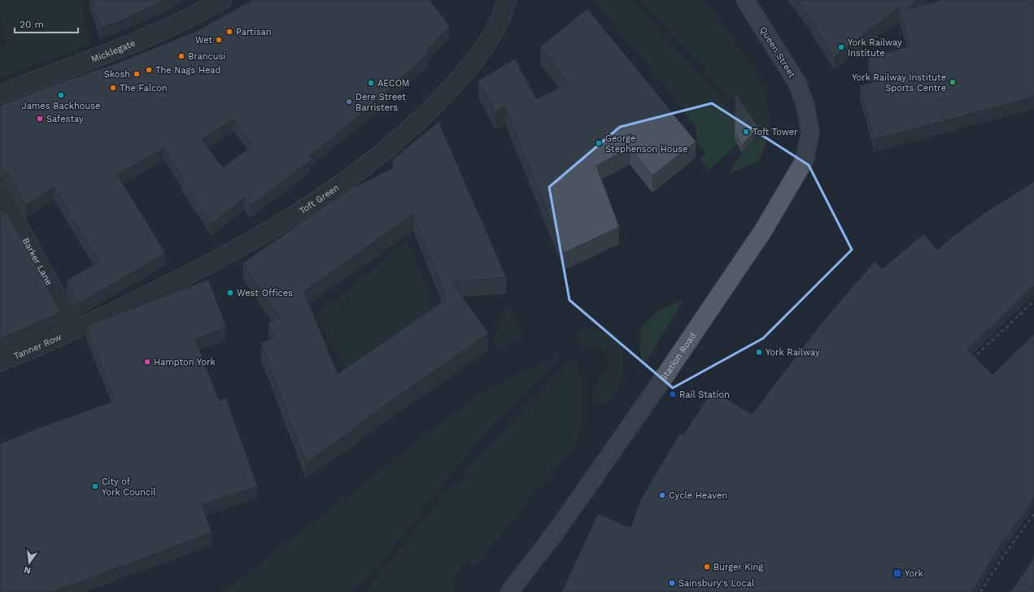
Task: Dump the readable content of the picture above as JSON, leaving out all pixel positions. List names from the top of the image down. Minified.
{"streets":{"main road":["Queen Street","Station Road"],"street":["Micklegate","Toft Green","Barker Lane","Tanner Row"]},"crossings":[["Queen Street","Station Road"],["Toft Green","Barker Lane"],["Toft Green","Tanner Row"],["Barker Lane","Tanner Row"]],"places":{"other":["Partisan","Wet","York Railway Institute","Brancusi","The Nags Head","Skosh","York Railway Institute Sports Centre","AECOM","The Falcon","James Backhouse","Dere Street Barristers","Safestay","Toft Tower","George Stephenson House","West Offices","York Railway","Hampton York","City of York Council","Cycle Heaven","Burger King","Sainsbury's Local"],"transit":["Rail Station","York"]},"scale_bar":"20 m","north":"bottom"}
